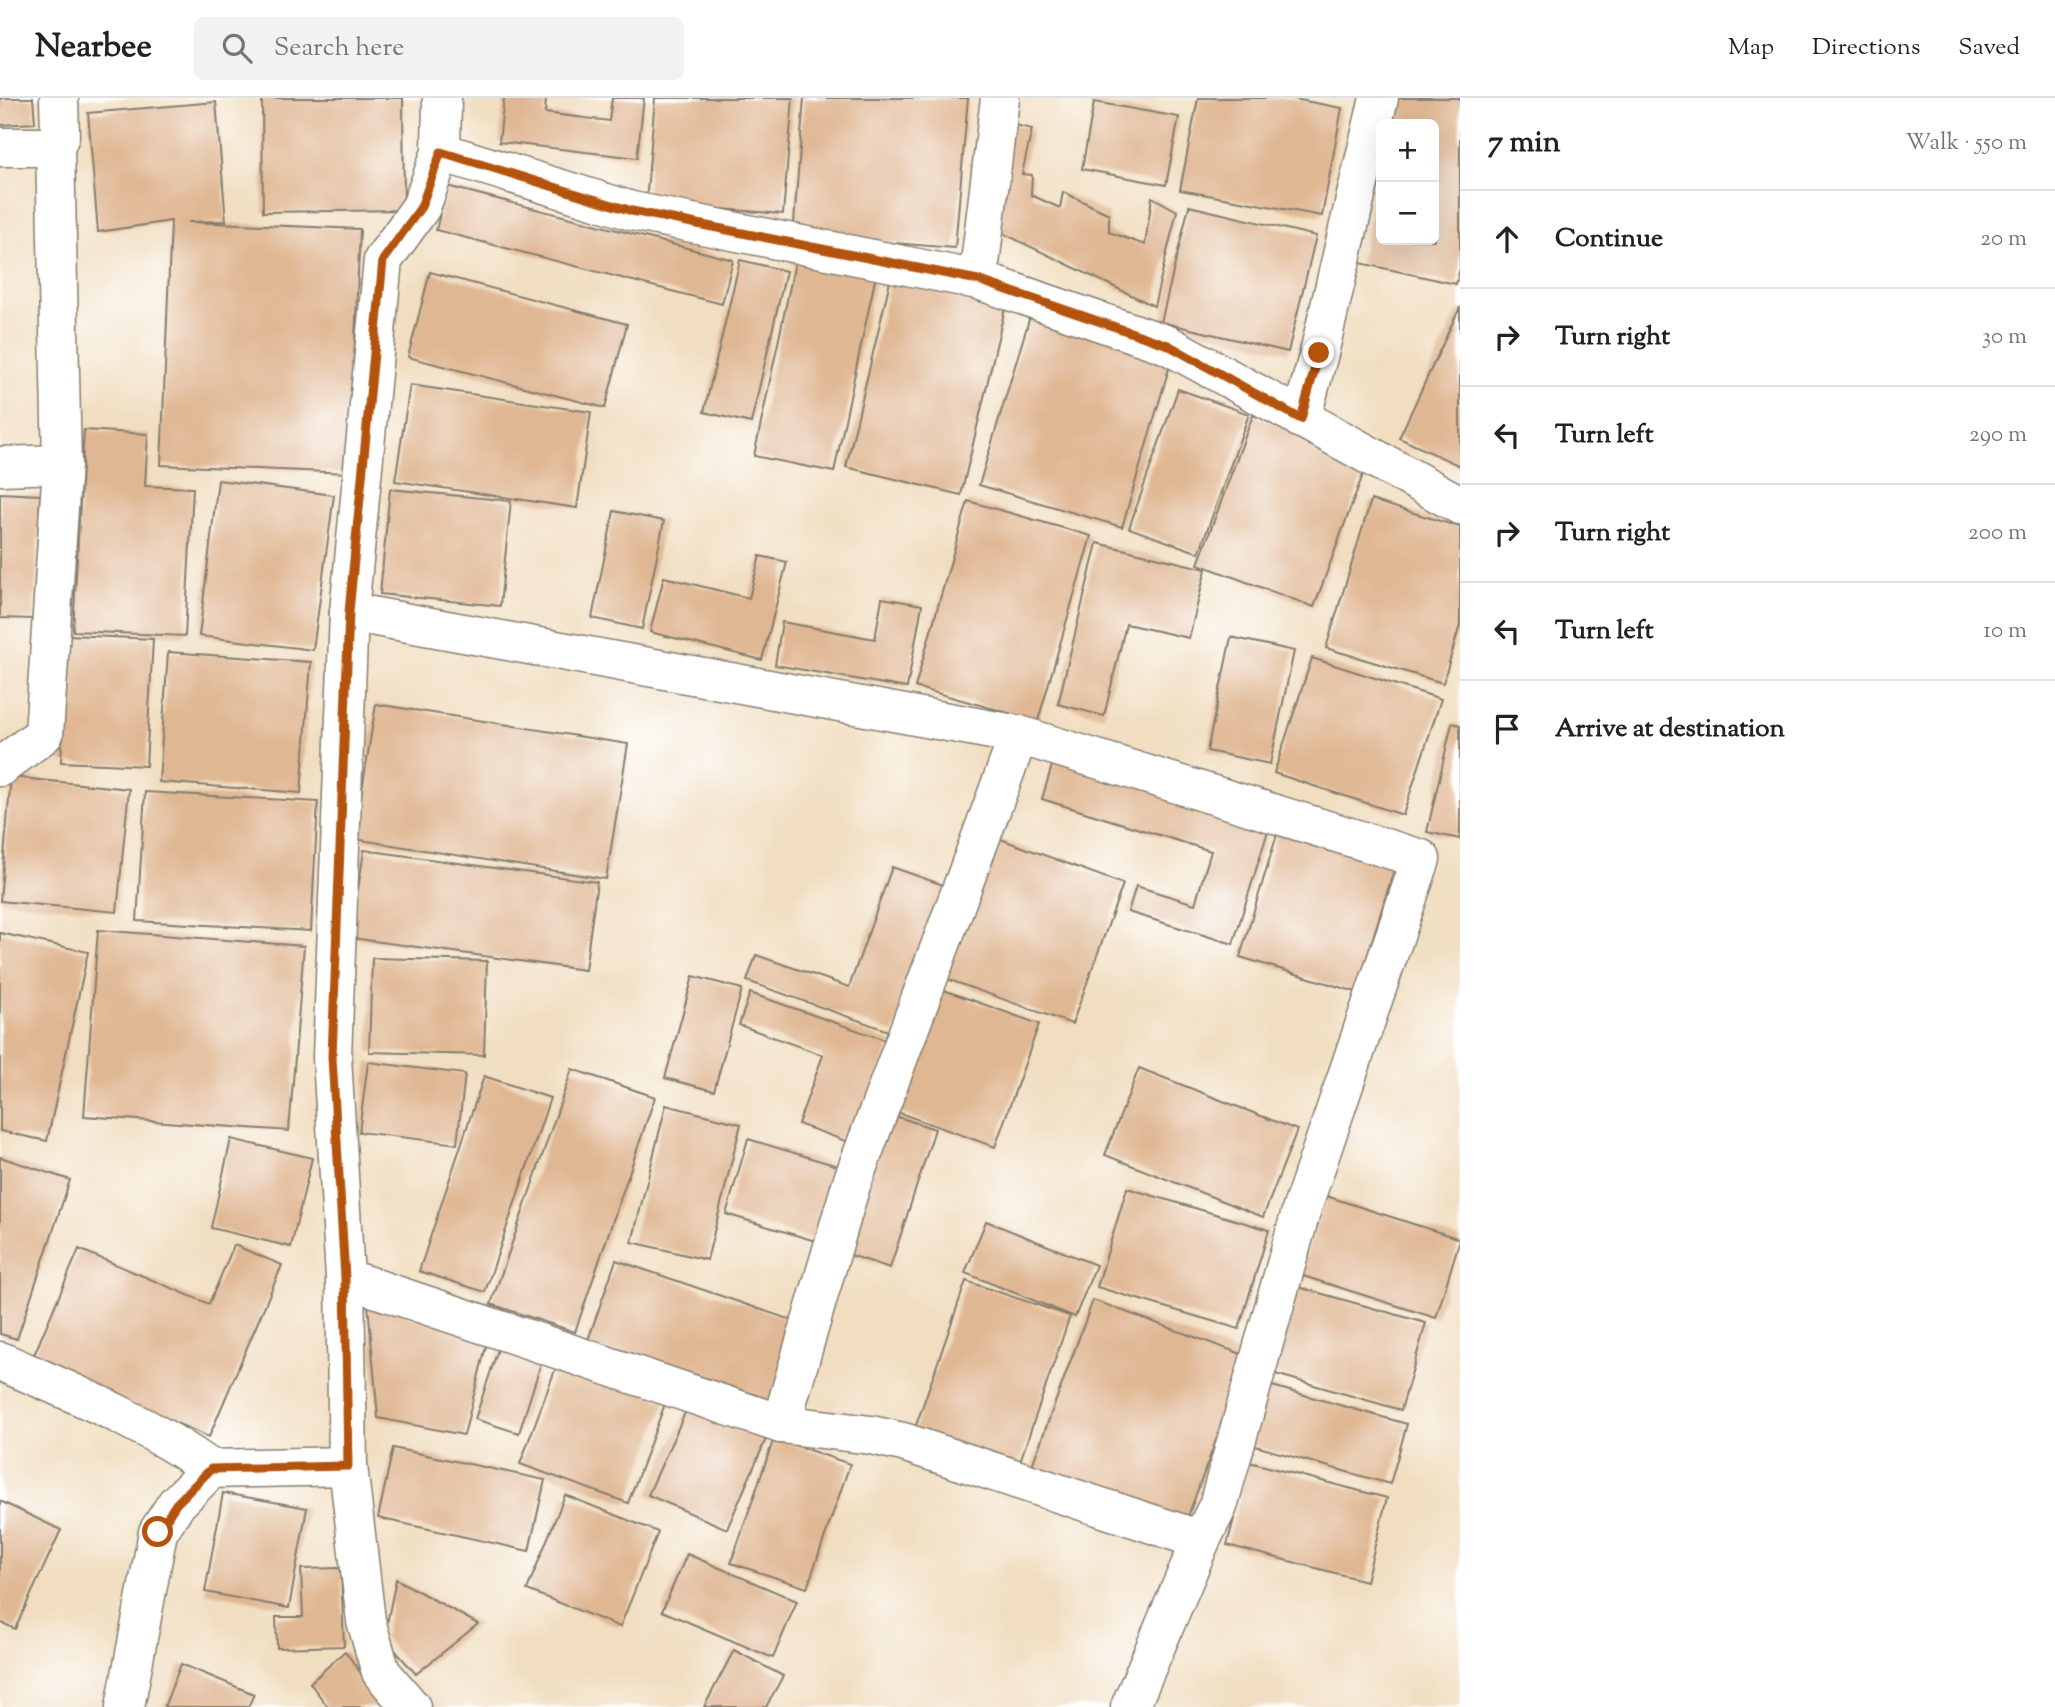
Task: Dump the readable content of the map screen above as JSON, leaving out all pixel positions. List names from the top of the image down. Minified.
{"page":{"header":"Nearbee","search":"Search here","nav":["Map","Directions","Saved"],"heading":["7 min","Walk · 550 m"],"map_buttons":["+","−"],"list":[["Continue","20 m"],["Turn right","30 m"],["Turn left","290 m"],["Turn right","200 m"],["Turn left","10 m"],"Arrive at destination"]}}
